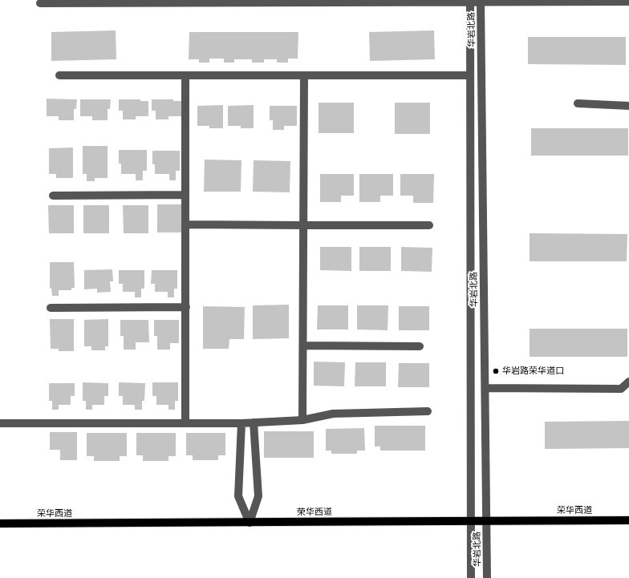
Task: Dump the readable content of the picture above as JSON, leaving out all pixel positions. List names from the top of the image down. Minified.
{"streets":{"main road":["荣华西道"],"street":["华岩北路"]},"crossings":[["华岩北路","荣华西道"]],"places":["华岩路荣华道口"]}
